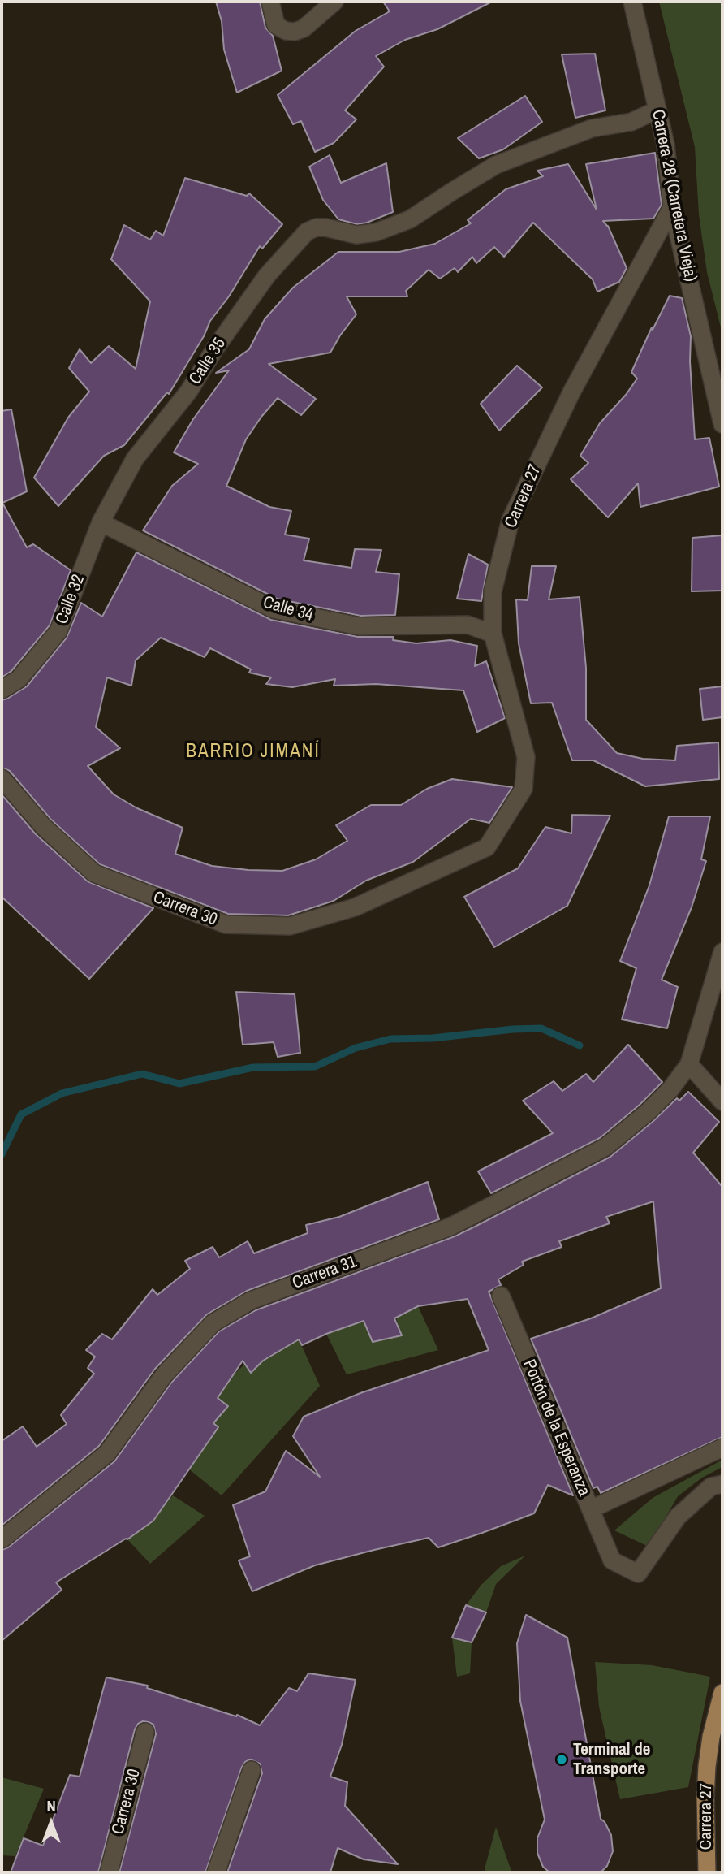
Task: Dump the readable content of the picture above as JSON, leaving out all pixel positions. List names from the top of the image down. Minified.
{"streets":{"main road":["Carrera 27"],"street":["Carrera 28 (Carretera Vieja)","Calle 35","Calle 32","Calle 34","Carrera 30","Carrera 31","Portón de la Esperanza"]},"crossings":[["Carrera 28 (Carretera Vieja)","Calle 35"],["Carrera 28 (Carretera Vieja)","Carrera 27"],["Calle 35","Calle 32"],["Calle 35","Calle 34"],["Carrera 27","Calle 34"],["Carrera 27","Carrera 30"],["Calle 32","Calle 34"]],"districts":["BARRIO JIMANÍ"],"places":["Terminal de Transporte"],"north":"top"}
